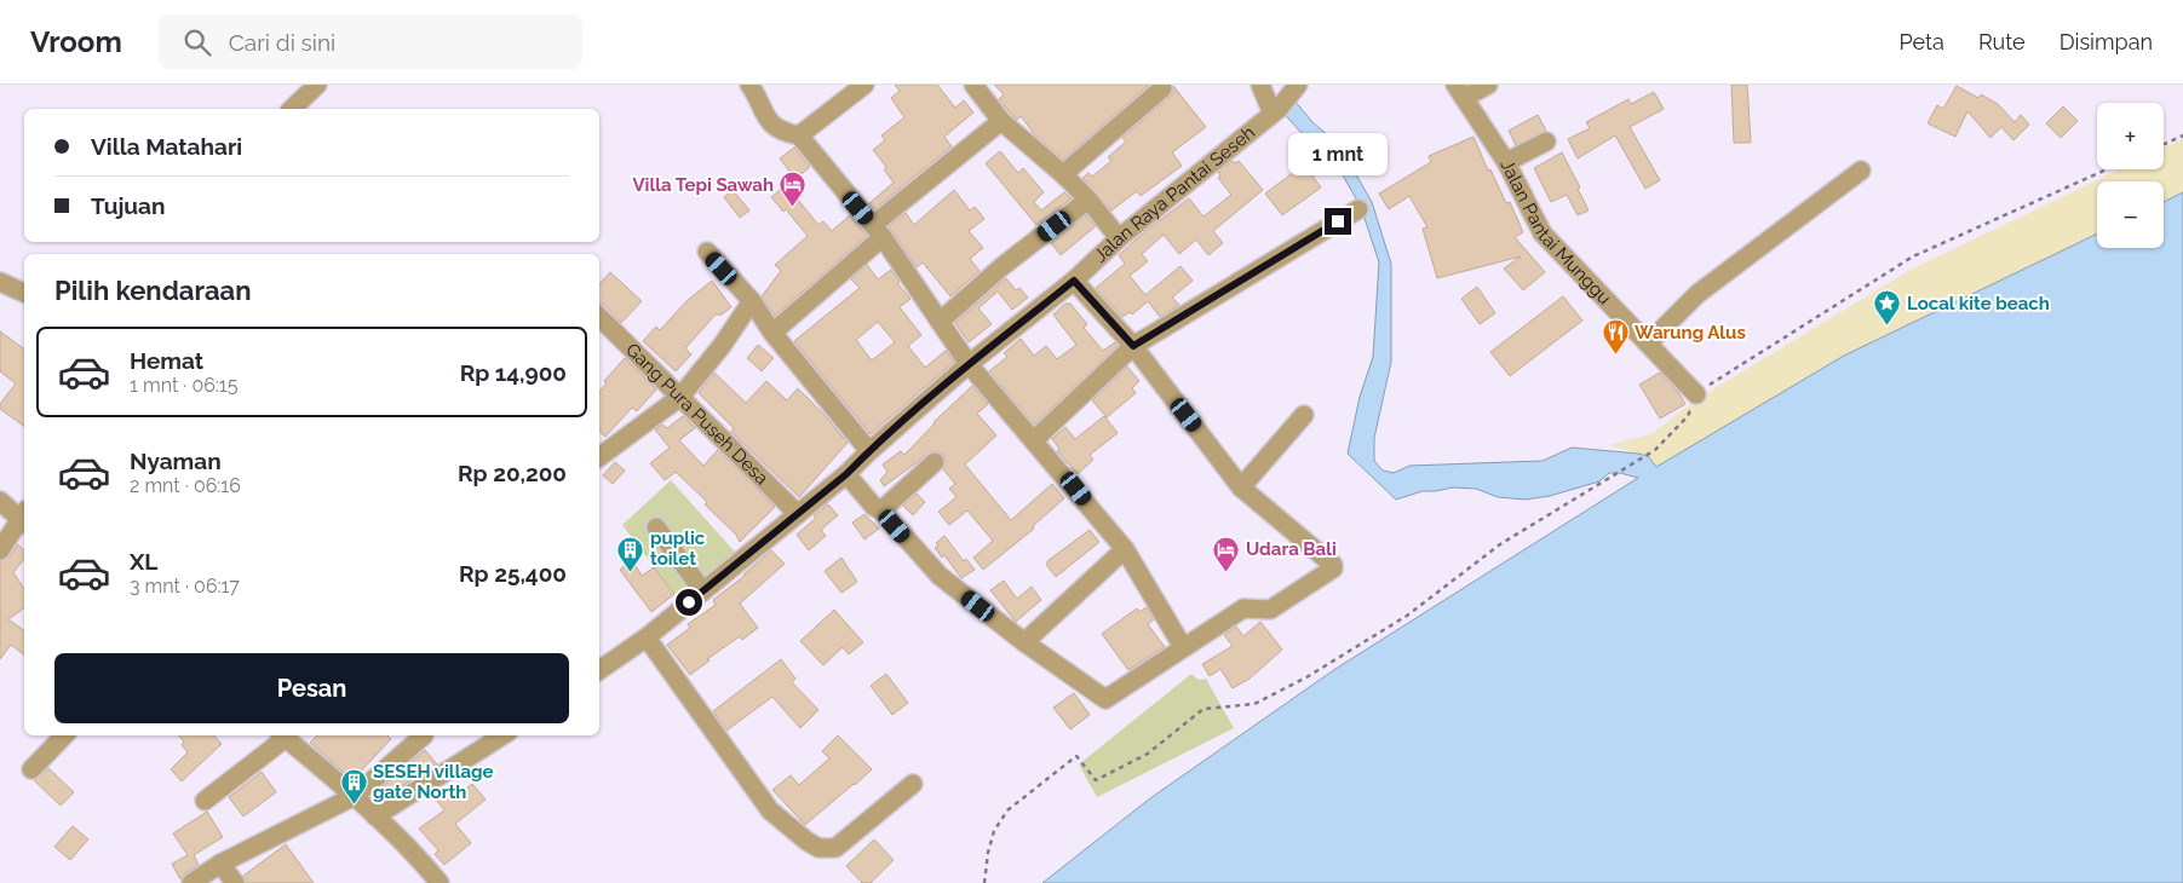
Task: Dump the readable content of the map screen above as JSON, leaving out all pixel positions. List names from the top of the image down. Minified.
{"streets":{"street":["Jalan Raya Pantai Seseh","Jalan Pantai Munggu","Gang Pura Puseh Desa"]},"crossings":[["Jalan Raya Pantai Seseh","Gang Pura Puseh Desa"]],"places":{"hotel":["Villa Tepi Sawah","Udara Bali"],"place":["Local kite beach"],"restaurant":["Warung Alus"],"building":["puplic toilet","SESEH village gate North"]},"page":{"header":"Vroom","search":"Cari di sini","nav":["Peta","Rute","Disimpan"],"map_buttons":["+","−"],"banner":["Villa Matahari","Tujuan"],"bubble":"1 mnt","heading":"Pilih kendaraan","list":[{"name":"Hemat","note":"1 mnt · 06:15","value":"Rp 14,900"},{"name":"Nyaman","note":"2 mnt · 06:16","value":"Rp 20,200"},{"name":"XL","note":"3 mnt · 06:17","value":"Rp 25,400"}],"buttons":"Pesan"}}
